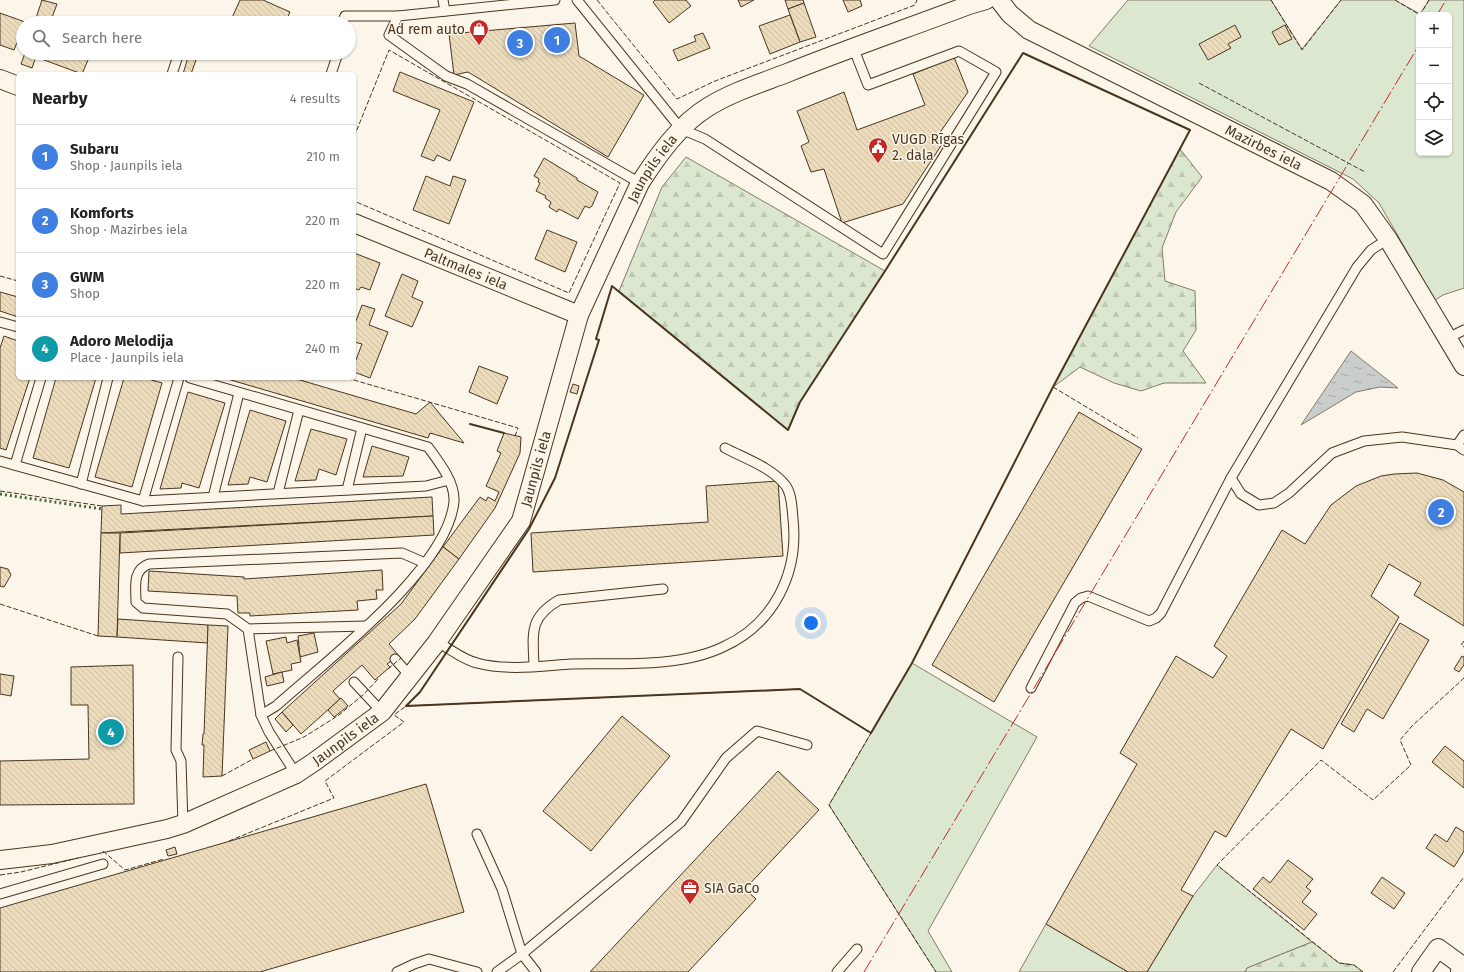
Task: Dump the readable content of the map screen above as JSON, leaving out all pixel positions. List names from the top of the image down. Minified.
{"streets":{"street":["Mazirbes iela","Jaunpils iela","Paltmales iela"]},"crossings":[["Jaunpils iela","Paltmales iela"]],"places":{"shop":["Ad rem auto"],"public building":["VUGD Rīgas 2. daļa"],"office":["SIA GaCo"]},"page":{"map_buttons":["+","−"],"search":"Search here","pins":["1","3","2","4"],"heading":["Nearby","4 results"],"list":[{"mark":"1","name":"Subaru","note":"Shop · Jaunpils iela","value":"210 m"},{"mark":"2","name":"Komforts","note":"Shop · Mazirbes iela","value":"220 m"},{"mark":"3","name":"GWM","note":"Shop","value":"220 m"},{"mark":"4","name":"Adoro Melodija","note":"Place · Jaunpils iela","value":"240 m"}]}}
